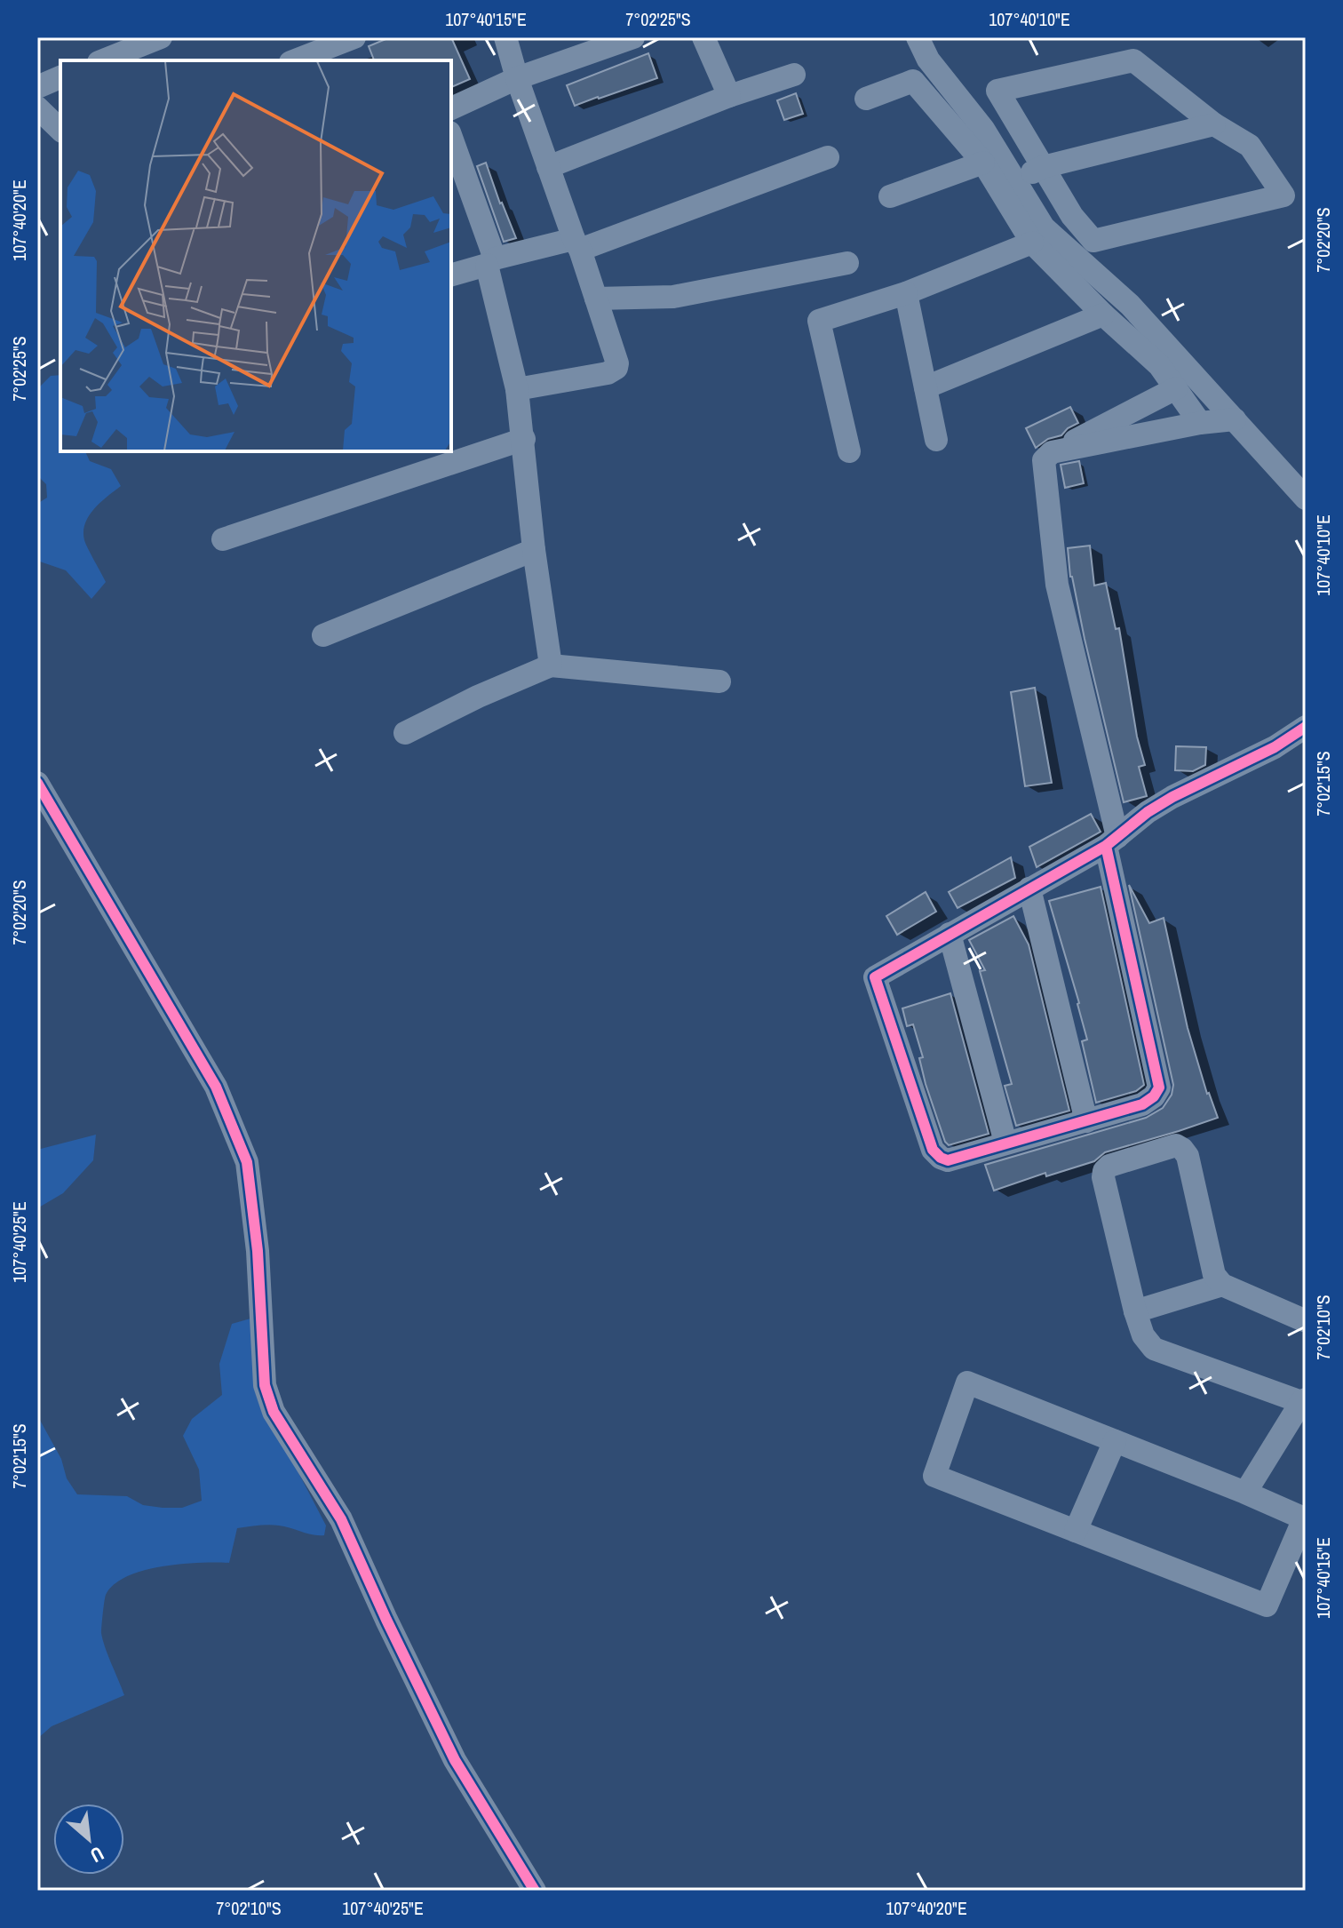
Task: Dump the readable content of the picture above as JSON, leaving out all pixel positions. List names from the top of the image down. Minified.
{"north":"bottom right","coordinates":["107°40'15\"E","7°02'25\"S","107°40'10\"E","107°40'20\"E","7°02'20\"S","7°02'15\"S","107°40'25\"E","7°02'10\"S"]}
